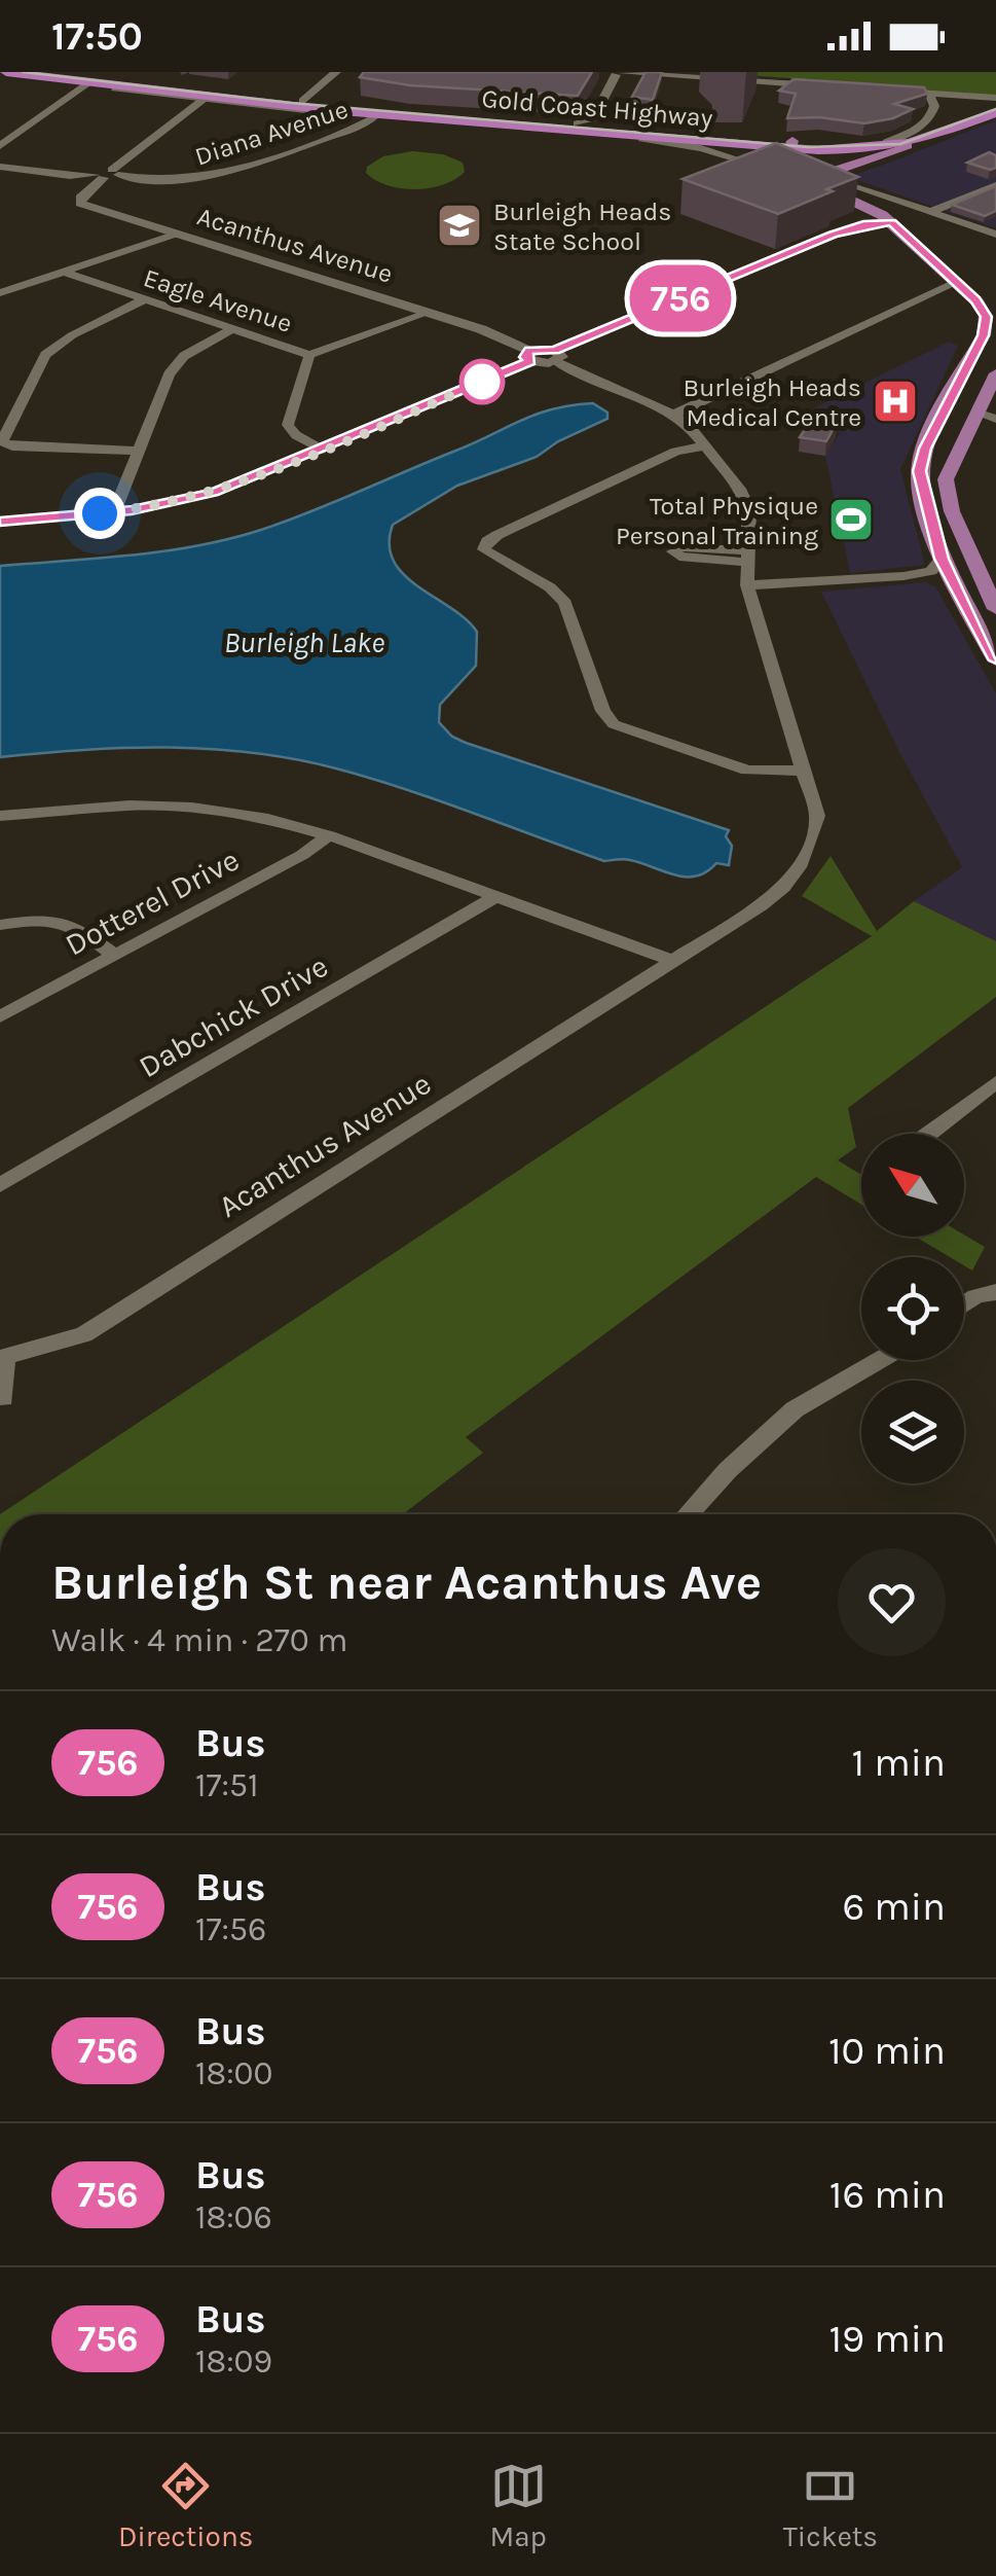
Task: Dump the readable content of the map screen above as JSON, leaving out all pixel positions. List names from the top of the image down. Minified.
{"streets":{"highway":["Gold Coast Highway"],"street":["Diana Avenue","Acanthus Avenue","Eagle Avenue","Dotterel Drive","Dabchick Drive"]},"crossings":[["Diana Avenue","Acanthus Avenue"]],"water":["Burleigh Lake"],"places":{"school or university":["Burleigh Heads State School"],"hospital":["Burleigh Heads Medical Centre"],"sports":["Total Physique Personal Training"]},"lines":["bus line 756"],"north":"top left","page":{"status":"17:50","on_map":"756","heading":["Burleigh St near Acanthus Ave","Walk · 4 min · 270 m"],"list":[{"mark":"756","name":"Bus","note":"17:51","value":"1 min"},{"mark":"756","name":"Bus","note":"17:56","value":"6 min"},{"mark":"756","name":"Bus","note":"18:00","value":"10 min"},{"mark":"756","name":"Bus","note":"18:06","value":"16 min"},{"mark":"756","name":"Bus","note":"18:09","value":"19 min"}],"tabs":["Directions","Map","Tickets"]}}
